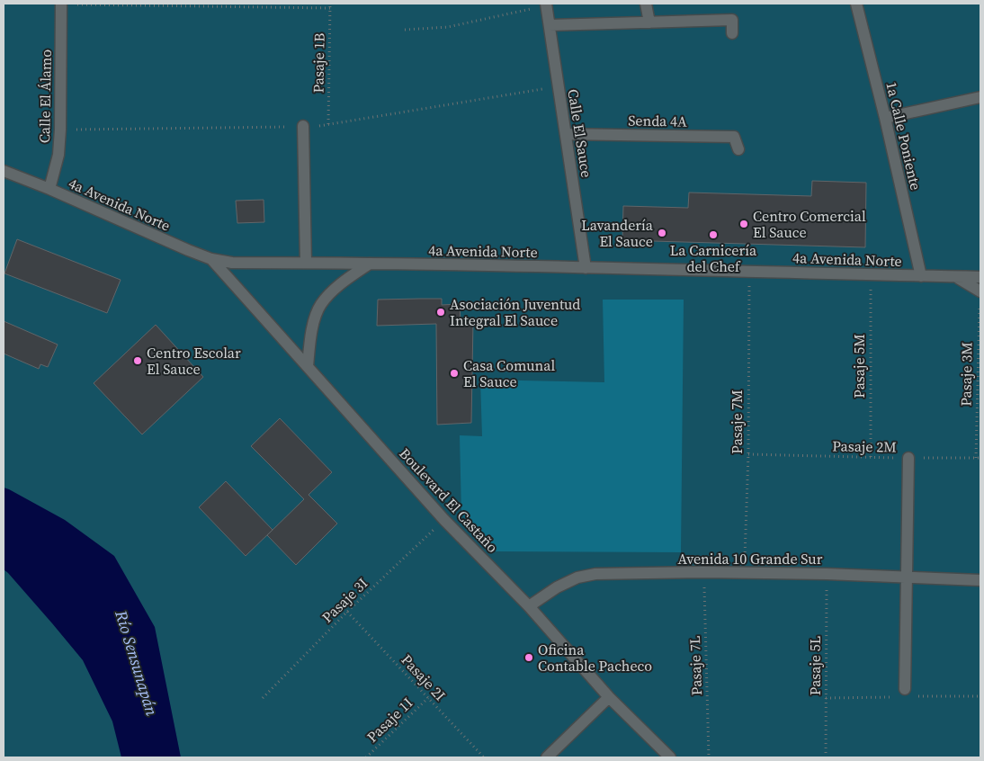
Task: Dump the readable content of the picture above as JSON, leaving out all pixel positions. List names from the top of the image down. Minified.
{"streets":{"street":["Calle El Álamo","Senda 4A","Calle El Sauce","1a Calle Poniente","4a Avenida Norte","Boulevard El Castaño","Avenida 10 Grande Sur"],"path":["Pasaje 1B","Pasaje 5M","Pasaje 3M","Pasaje 7M","Pasaje 2M","Pasaje 3I","Pasaje 7L","Pasaje 5L","Pasaje 2I","Pasaje 1I"]},"crossings":[["Calle El Álamo","4a Avenida Norte"],["Senda 4A","Calle El Sauce"],["Calle El Sauce","4a Avenida Norte"],["1a Calle Poniente","4a Avenida Norte"],["4a Avenida Norte","Pasaje 5M"],["4a Avenida Norte","Pasaje 7M"],["4a Avenida Norte","Boulevard El Castaño"],["Pasaje 5M","Pasaje 2M"],["Pasaje 3M","Pasaje 2M"],["Pasaje 7M","Pasaje 2M"],["Pasaje 7M","Avenida 10 Grande Sur"],["Boulevard El Castaño","Avenida 10 Grande Sur"],["Boulevard El Castaño","Pasaje 3I"],["Avenida 10 Grande Sur","Pasaje 7L"],["Avenida 10 Grande Sur","Pasaje 5L"],["Pasaje 3I","Pasaje 2I"],["Pasaje 2I","Pasaje 1I"]],"water":["Río Sensunapán"],"places":["Centro Comercial El Sauce","Lavandería El Sauce","La Carnicería del Chef","Asociación Juventud Integral El Sauce","Centro Escolar El Sauce","Casa Comunal El Sauce","Oficina Contable Pacheco"]}
